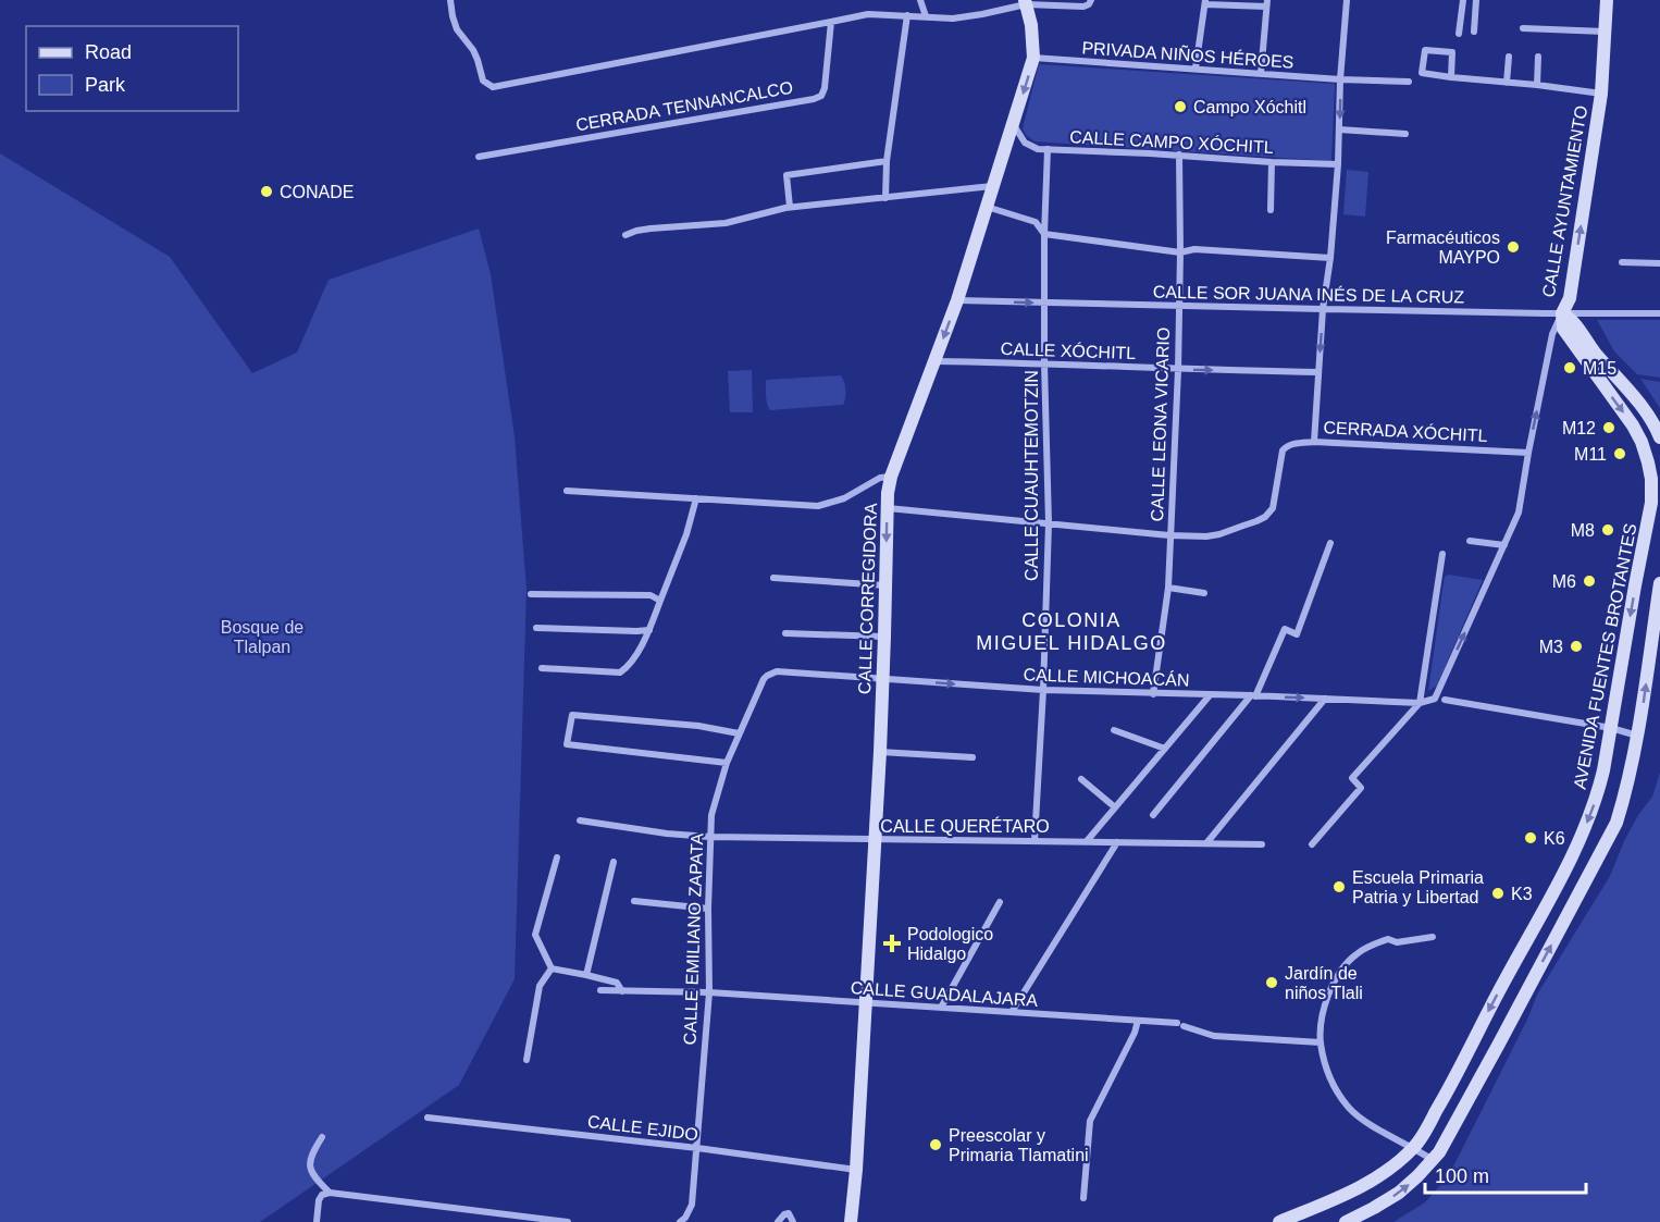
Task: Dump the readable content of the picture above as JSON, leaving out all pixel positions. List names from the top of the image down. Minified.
{"streets":{"street":["PRIVADA NIÑOS HÉROES","CERRADA TENNANCALCO","CALLE CAMPO XÓCHITL","CALLE AYUNTAMIENTO","CALLE SOR JUANA INÉS DE LA CRUZ","CALLE XÓCHITL","CALLE LEONA VICARIO","CERRADA XÓCHITL","CALLE CUAUHTEMOTZIN","CALLE CORREGIDORA","AVENIDA FUENTES BROTANTES","CALLE MICHOACÁN","CALLE QUERÉTARO","CALLE EMILIANO ZAPATA","CALLE GUADALAJARA","CALLE EJIDO"]},"crossings":[["PRIVADA NIÑOS HÉROES","CALLE CORREGIDORA"],["CALLE CAMPO XÓCHITL","CALLE LEONA VICARIO"],["CALLE CAMPO XÓCHITL","CALLE CUAUHTEMOTZIN"],["CALLE CAMPO XÓCHITL","CALLE CORREGIDORA"],["CALLE AYUNTAMIENTO","CALLE SOR JUANA INÉS DE LA CRUZ"],["CALLE AYUNTAMIENTO","CERRADA XÓCHITL"],["CALLE AYUNTAMIENTO","AVENIDA FUENTES BROTANTES"],["CALLE AYUNTAMIENTO","CALLE MICHOACÁN"],["CALLE SOR JUANA INÉS DE LA CRUZ","CALLE LEONA VICARIO"],["CALLE SOR JUANA INÉS DE LA CRUZ","CALLE CUAUHTEMOTZIN"],["CALLE SOR JUANA INÉS DE LA CRUZ","CALLE CORREGIDORA"],["CALLE SOR JUANA INÉS DE LA CRUZ","AVENIDA FUENTES BROTANTES"],["CALLE XÓCHITL","CALLE LEONA VICARIO"],["CALLE XÓCHITL","CALLE CUAUHTEMOTZIN"],["CALLE XÓCHITL","CALLE CORREGIDORA"],["CALLE LEONA VICARIO","CERRADA XÓCHITL"],["CALLE LEONA VICARIO","CALLE MICHOACÁN"],["CALLE CUAUHTEMOTZIN","CALLE MICHOACÁN"],["CALLE CUAUHTEMOTZIN","CALLE QUERÉTARO"],["CALLE CORREGIDORA","CALLE MICHOACÁN"],["CALLE CORREGIDORA","CALLE QUERÉTARO"],["CALLE CORREGIDORA","CALLE GUADALAJARA"],["CALLE CORREGIDORA","CALLE EJIDO"],["CALLE MICHOACÁN","CALLE EMILIANO ZAPATA"],["CALLE QUERÉTARO","CALLE EMILIANO ZAPATA"],["CALLE EMILIANO ZAPATA","CALLE GUADALAJARA"],["CALLE EMILIANO ZAPATA","CALLE EJIDO"]],"one_way":["CALLE AYUNTAMIENTO","CALLE XÓCHITL","CALLE MICHOACÁN"],"districts":["COLONIA MIGUEL HIDALGO"],"parks":["Bosque de Tlalpan"],"places":{"other":["Campo Xóchitl","CONADE","Farmacéuticos MAYPO","M15","M12","M11","M8","M6","M3","K6","Escuela Primaria Patria y Libertad","K3","Jardín de niños Tlali","Preescolar y Primaria Tlamatini"],"health":["Podologico Hidalgo"]},"legend":["Road","Park"],"scale_bar":"100 m"}
